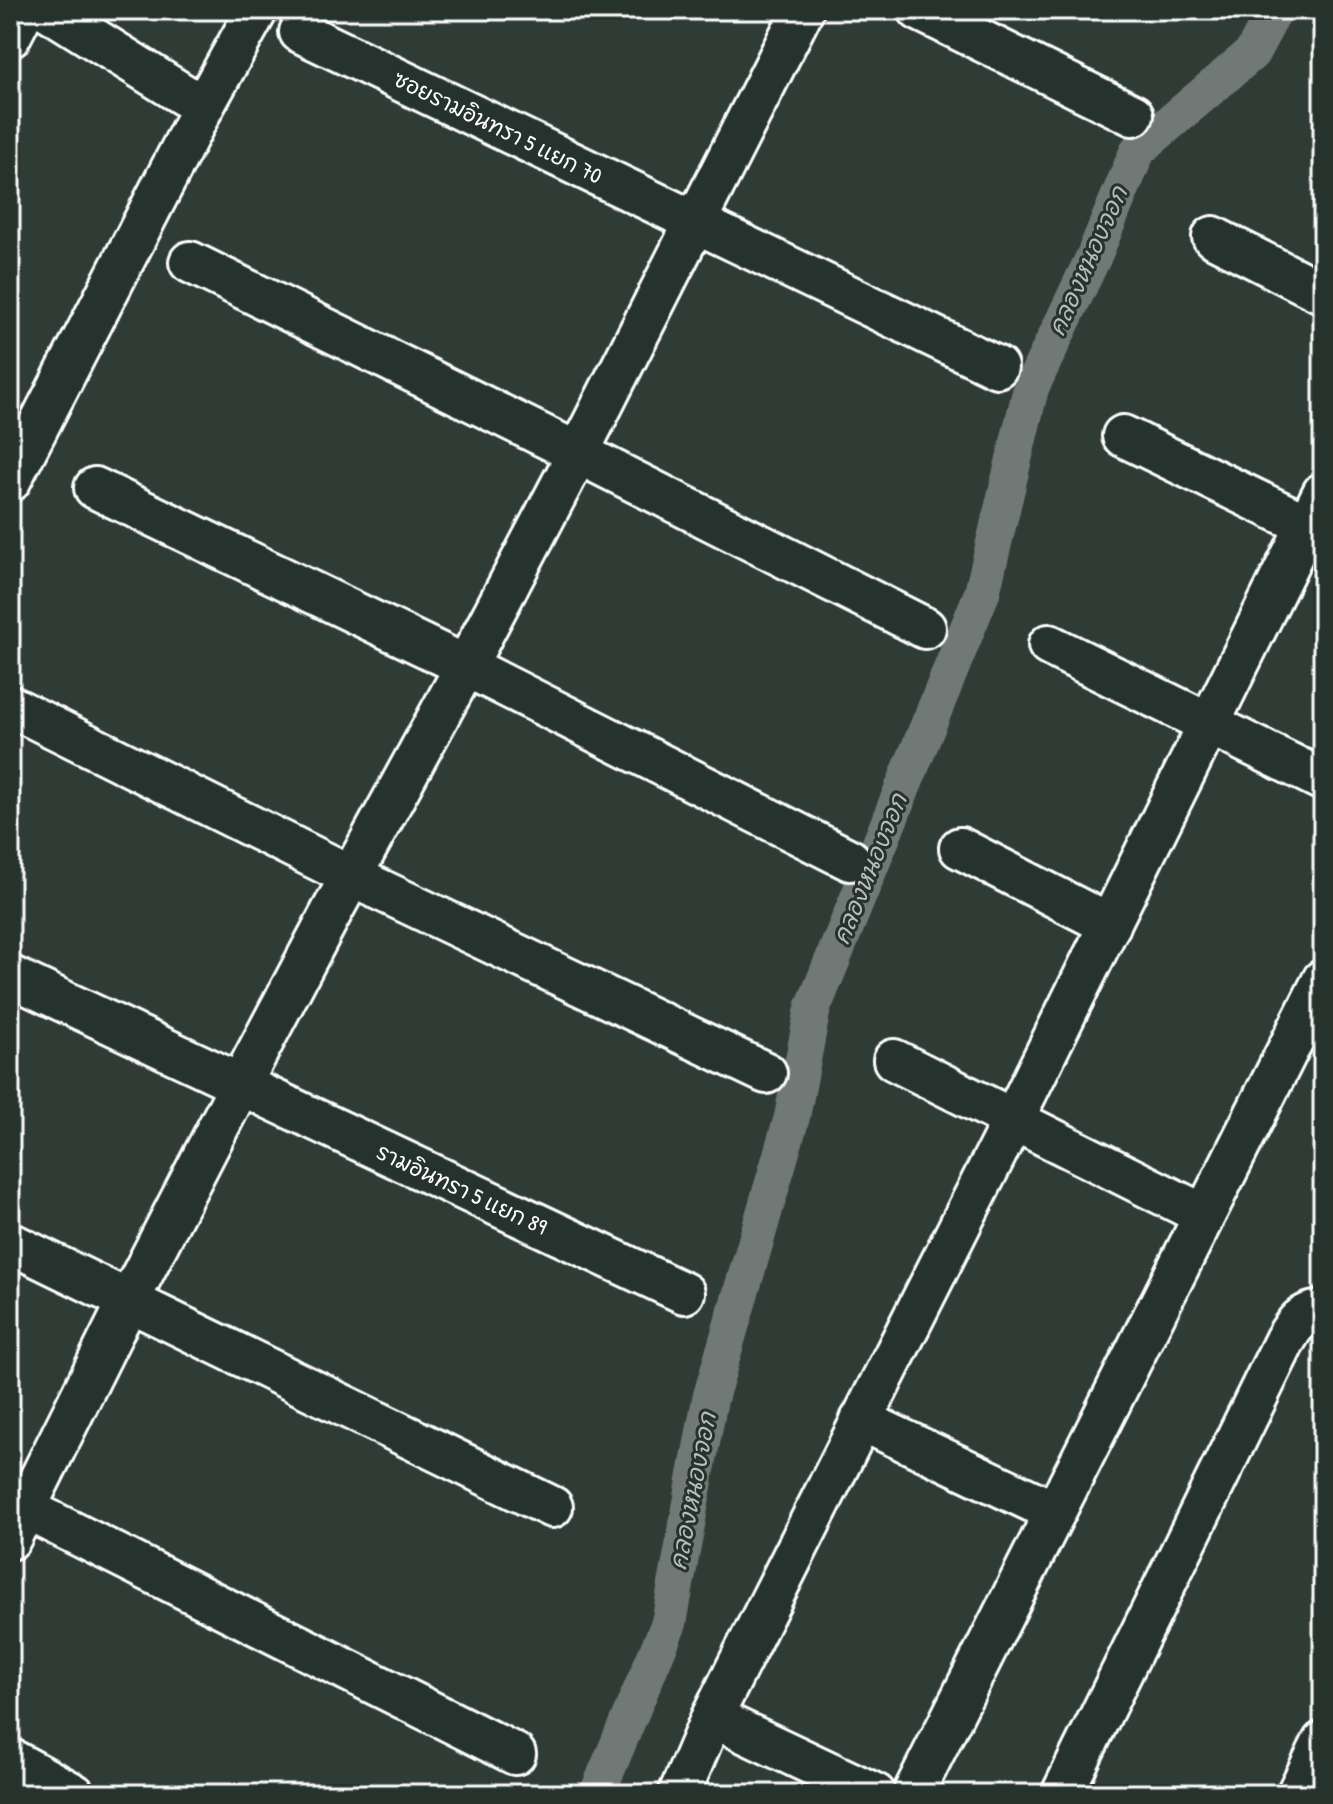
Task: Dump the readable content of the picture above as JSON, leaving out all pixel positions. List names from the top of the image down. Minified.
{"streets":{"street":["ซอยรามอินทรา 5 แยก 70","รามอินทรา 5 แยก 89"]},"water":["คลองหนองจอก"]}
